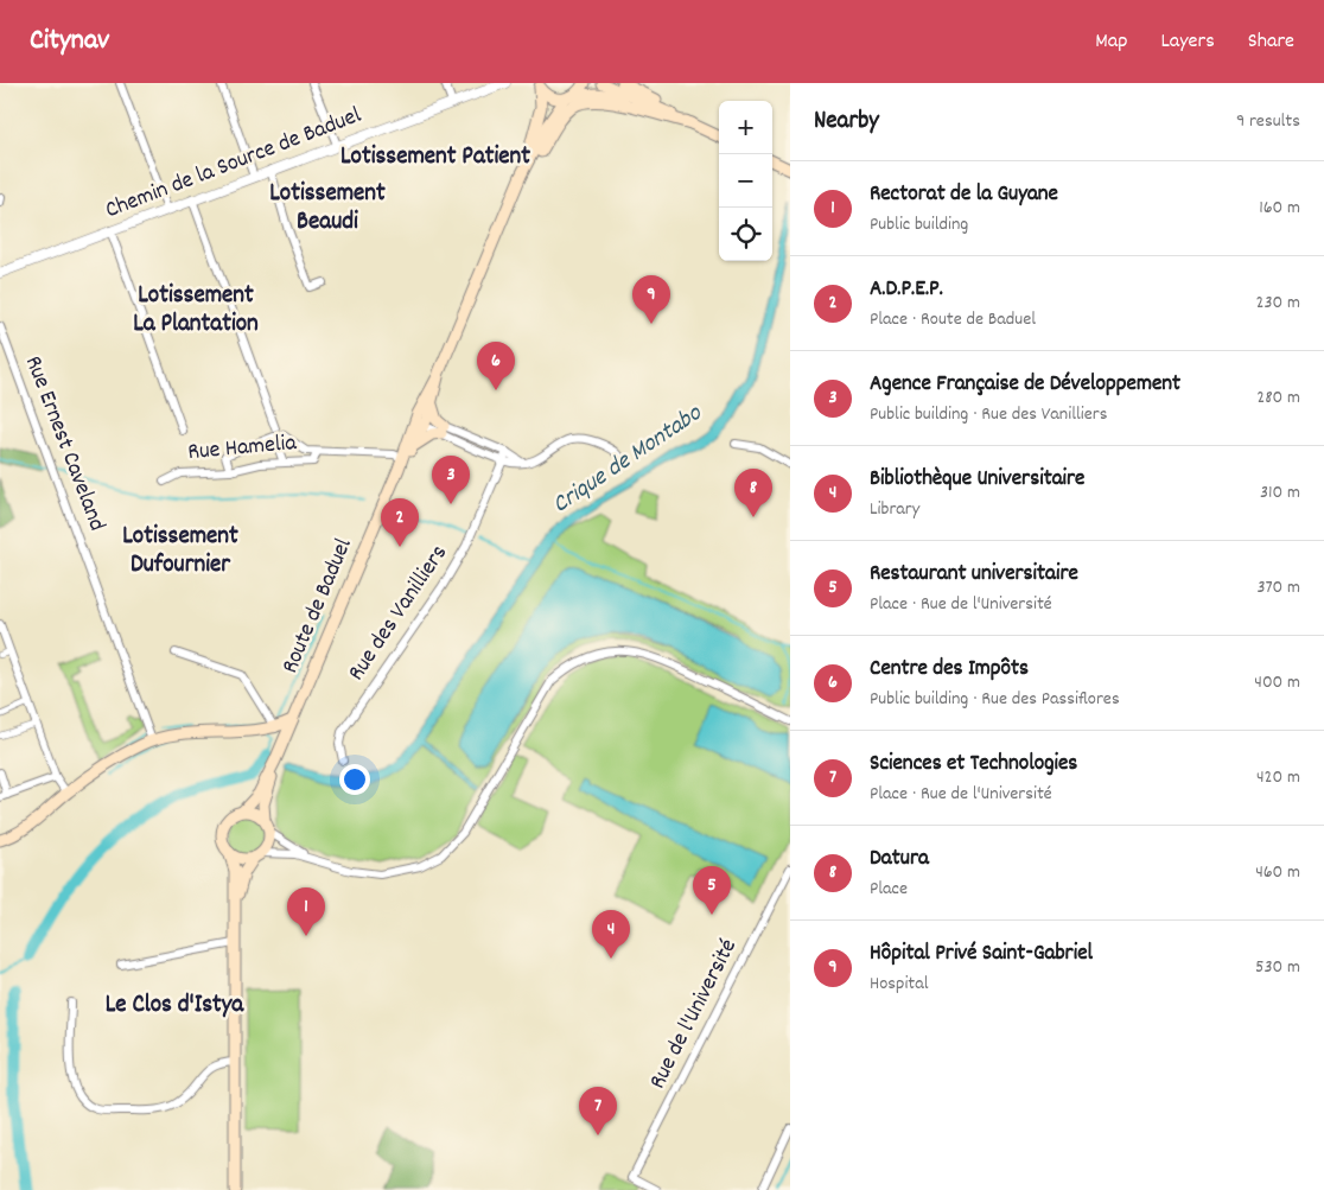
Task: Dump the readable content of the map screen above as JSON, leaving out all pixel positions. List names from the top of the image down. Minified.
{"streets":{"main road":["Route de Baduel"],"street":["Chemin de la Source de Baduel","Rue Ernest Caveland","Rue Hamelia","Rue des Vanilliers","Rue de l'Université"]},"districts":["Lotissement Patient","Lotissement Beaudi","Lotissement La Plantation","Lotissement Dufournier","Le Clos d'Istya"],"water":["Crique de Montabo"],"page":{"header":"Citynav","nav":["Map","Layers","Share"],"heading":["Nearby","9 results"],"map_buttons":["+","−"],"list":[{"mark":"1","name":"Rectorat de la Guyane","note":"Public building","value":"160 m"},{"mark":"2","name":"A.D.P.E.P.","note":"Place · Route de Baduel","value":"230 m"},{"mark":"3","name":"Agence Française de Développement","note":"Public building · Rue des Vanilliers","value":"280 m"},{"mark":"4","name":"Bibliothèque Universitaire","note":"Library","value":"310 m"},{"mark":"5","name":"Restaurant universitaire","note":"Place · Rue de l'Université","value":"370 m"},{"mark":"6","name":"Centre des Impôts","note":"Public building · Rue des Passiflores","value":"400 m"},{"mark":"7","name":"Sciences et Technologies","note":"Place · Rue de l'Université","value":"420 m"},{"mark":"8","name":"Datura","note":"Place","value":"460 m"},{"mark":"9","name":"Hôpital Privé Saint-Gabriel","note":"Hospital","value":"530 m"}],"pins":["9","6","3","8","2","5","1","4","7"]}}
